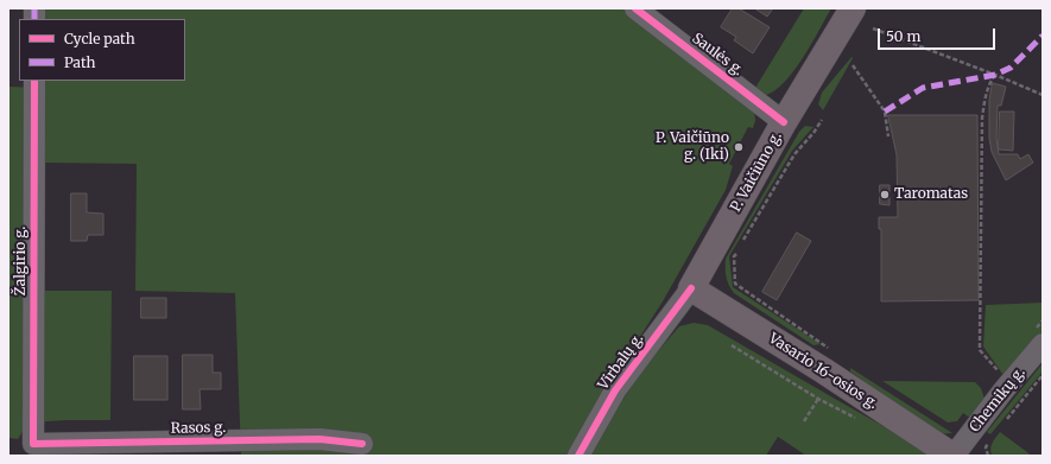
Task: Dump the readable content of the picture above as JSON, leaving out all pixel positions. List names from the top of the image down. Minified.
{"streets":{"main road":["P. Vaičiūno g.","Vasario 16-osios g."],"street":["Saulės g.","Žalgirio g.","Virbalų g.","Chemikų g.","Rasos g."]},"crossings":[["Saulės g.","P. Vaičiūno g."],["P. Vaičiūno g.","Virbalų g."],["P. Vaičiūno g.","Vasario 16-osios g."],["Žalgirio g.","Rasos g."],["Virbalų g.","Vasario 16-osios g."],["Vasario 16-osios g.","Chemikų g."]],"places":["P. Vaičiūno g. (Iki)","Taromatas"],"legend":["Cycle path","Path"],"scale_bar":"50 m"}
